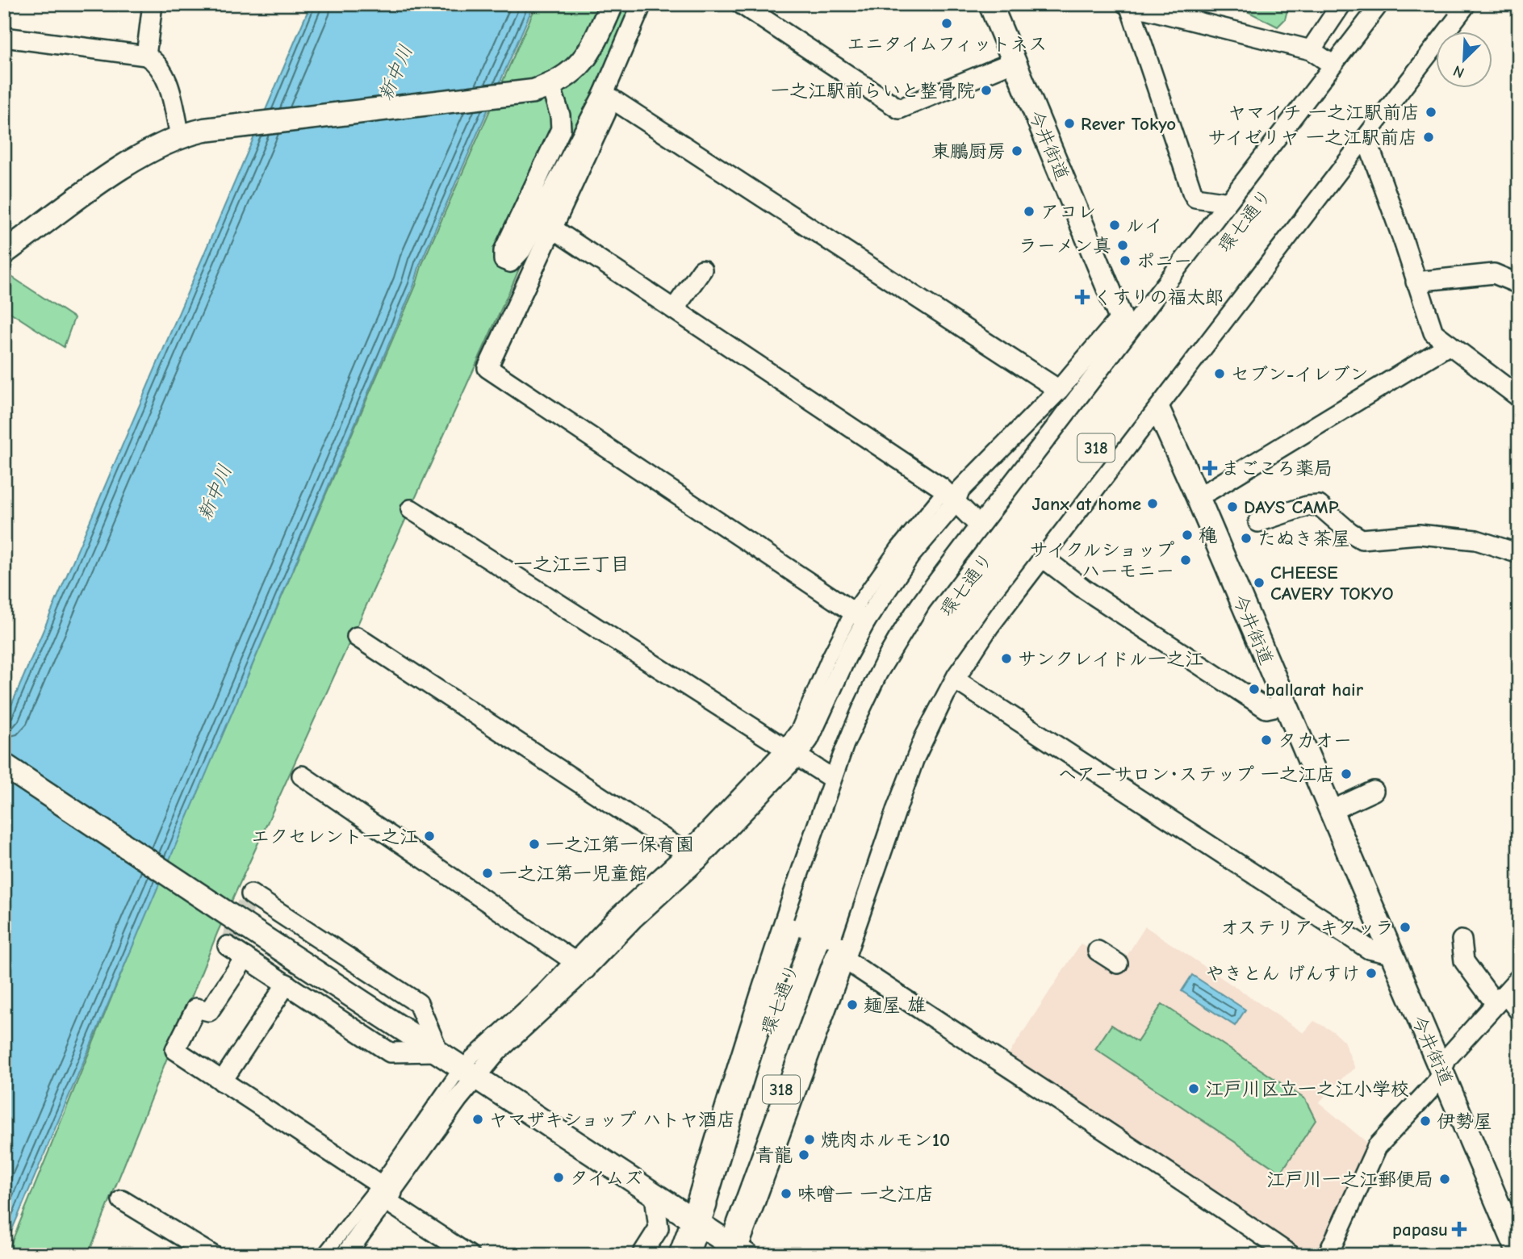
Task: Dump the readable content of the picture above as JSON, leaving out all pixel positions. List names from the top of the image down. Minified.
{"streets":{"main road":["環七通り","318"],"street":["今井街道"]},"districts":["一之江三丁目"],"water":["新中川"],"places":{"other":["エニタイムフィットネス","一之江駅前らいと整骨院","ヤマイチ 一之江駅前店","Rever Tokyo","サイゼリヤ 一之江駅前店","東鵬厨房","アコレ","ルイ","ラーメン真","ポニー","セブン-イレブン","Janx at home","DAYS CAMP","穐","たぬき茶屋","サイクルショップ ハーモニー","CHEESE CAVERY TOKYO","サンクレイドル一之江","ballarat hair","タカオー","ヘアーサロン･ステップ 一之江店","エクセレント一之江","一之江第一保育園","一之江第一児童館","オステリア キタッラ","やきとん げんすけ","麺屋 雄","江戸川区立一之江小学校","ヤマザキショップ ハトヤ酒店","伊勢屋","焼肉ホルモン10","青龍","タイムズ","江戸川一之江郵便局","味噌一 一之江店"],"health":["くすりの福太郎","まごころ薬局","papasu"]},"north":"bottom left"}
